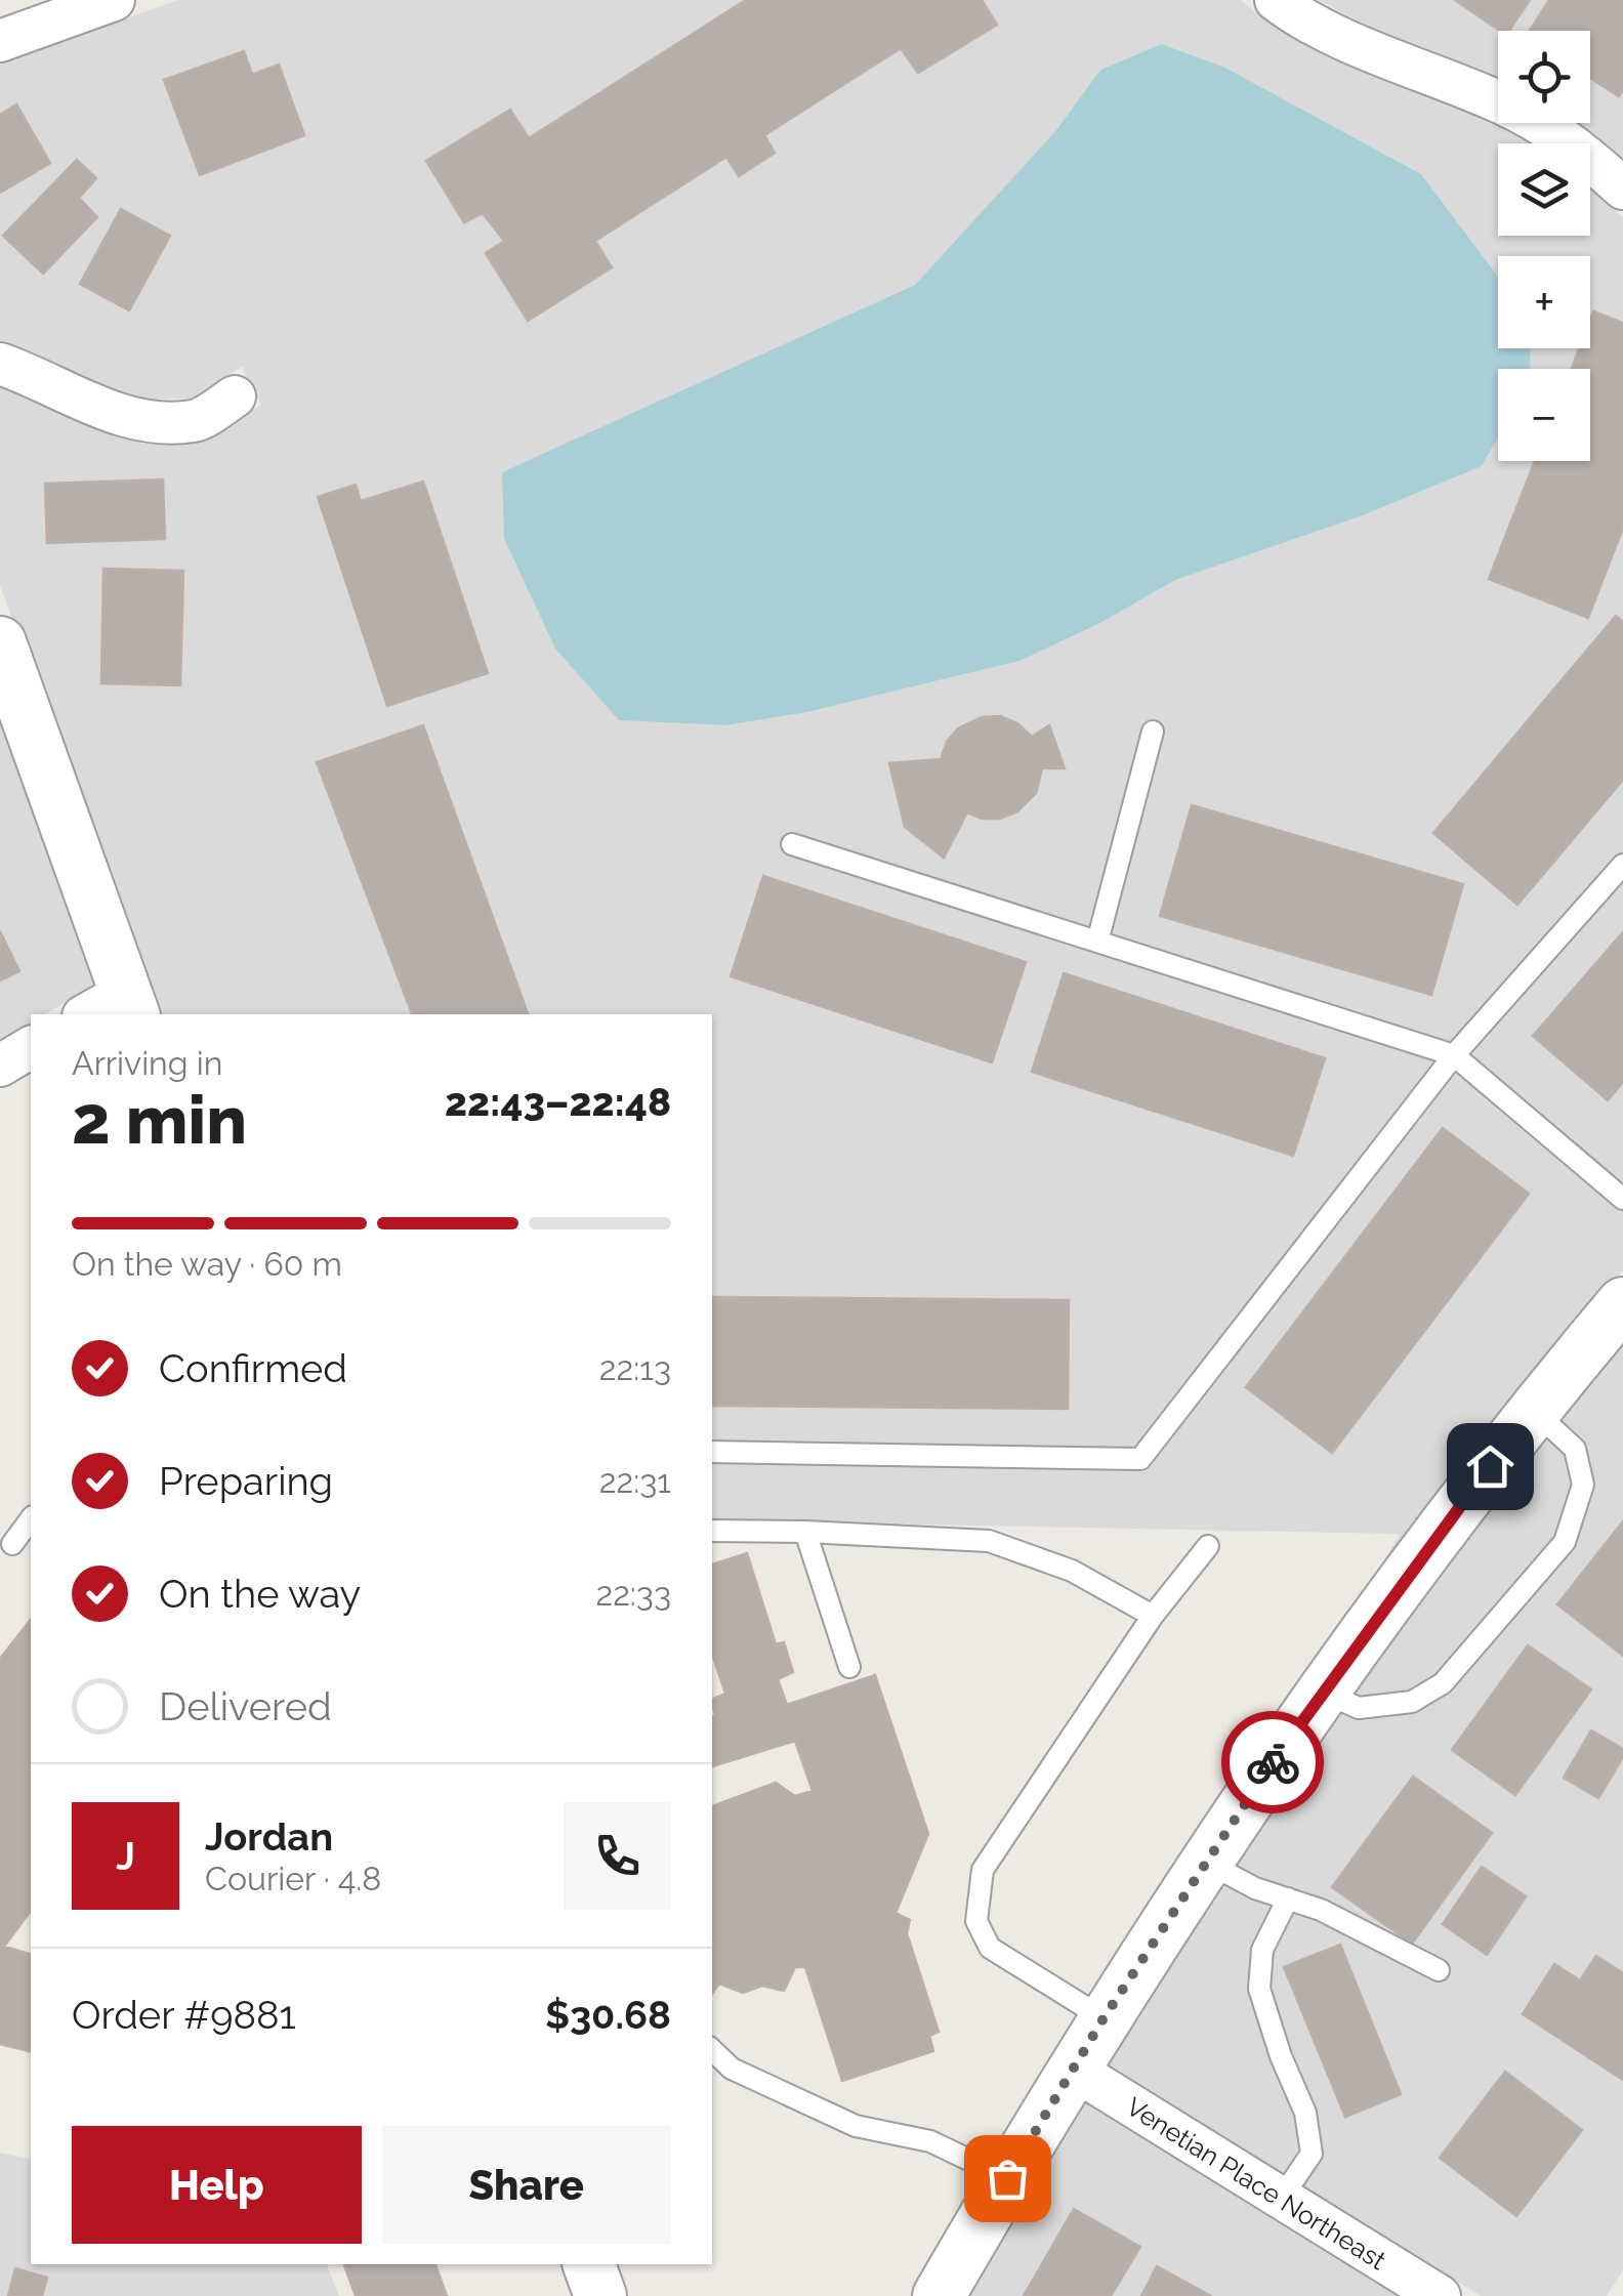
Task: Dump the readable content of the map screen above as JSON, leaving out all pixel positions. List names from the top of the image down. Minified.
{"streets":{"street":["Venetian Place Northeast"]},"page":{"map_buttons":["+","−"],"heading":["2 min","Arriving in","22:43–22:48"],"panel":["Jordan","Courier · 4.8","Order #9881","$30.68"],"bar":"On the way · 60 m","list":[["Confirmed","22:13"],["Preparing","22:31"],["On the way","22:33"],"Delivered"],"round":"J","buttons":["Help","Share"]}}
